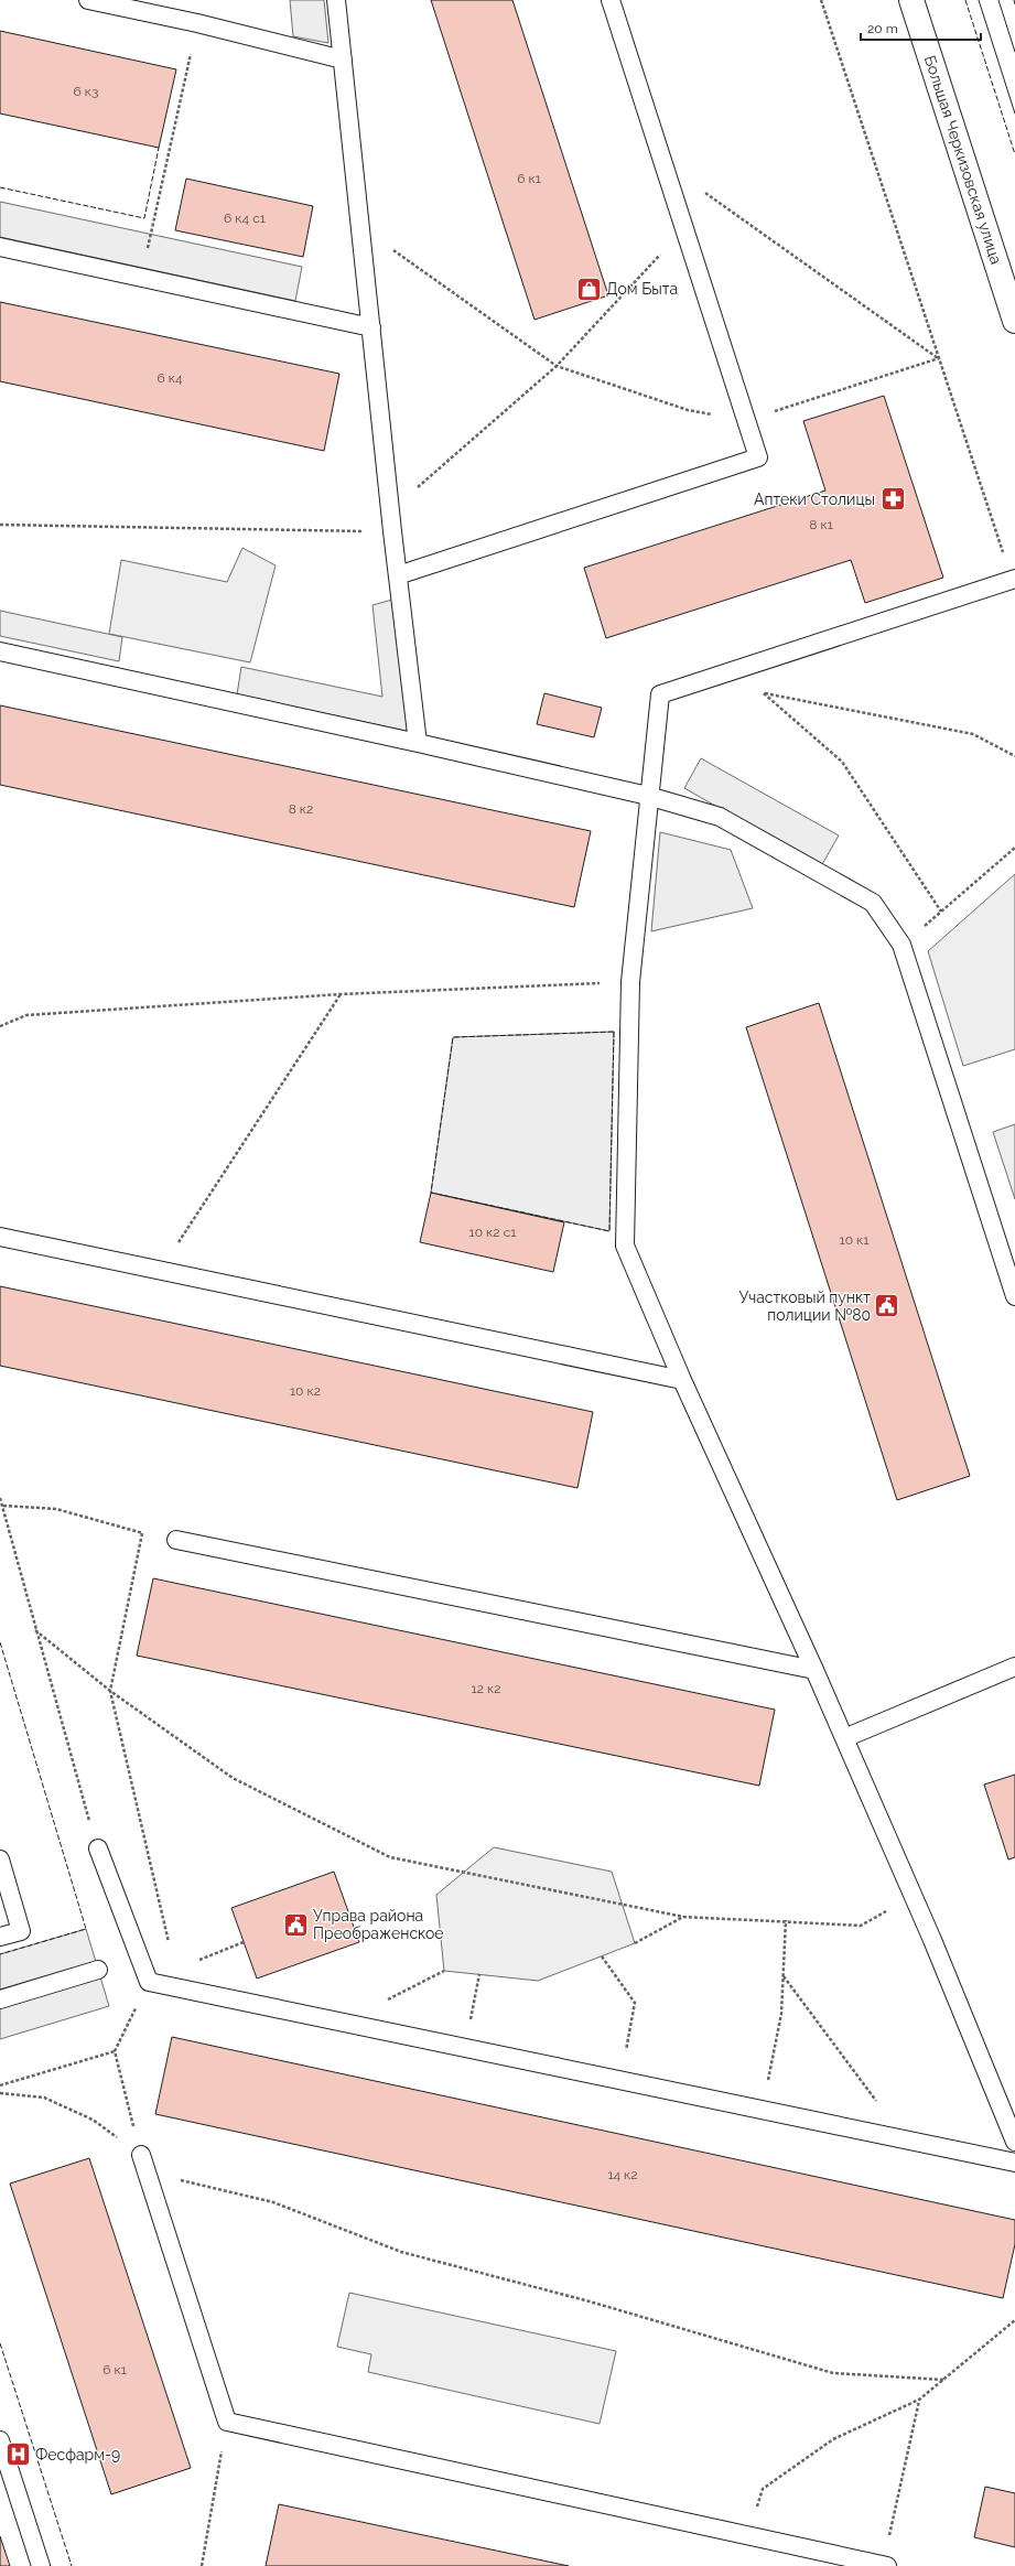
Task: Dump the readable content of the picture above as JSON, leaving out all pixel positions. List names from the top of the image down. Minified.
{"streets":{"main road":["Большая Черкизовская улица"]},"places":{"shop":["Дом Быта"],"pharmacy":["Аптеки Столицы"],"public building":["Участковый пункт полиции №80","Управа района Преображенское"],"hospital":["Фесфарм-9"]},"house_numbers":["6 к3","6 к1","6 к4 с1","6 к4","8 к1","8 к2","10 к2 с1","10 к1","10 к2","12 к2","14 к2","6 к1"],"scale_bar":"20 m"}
